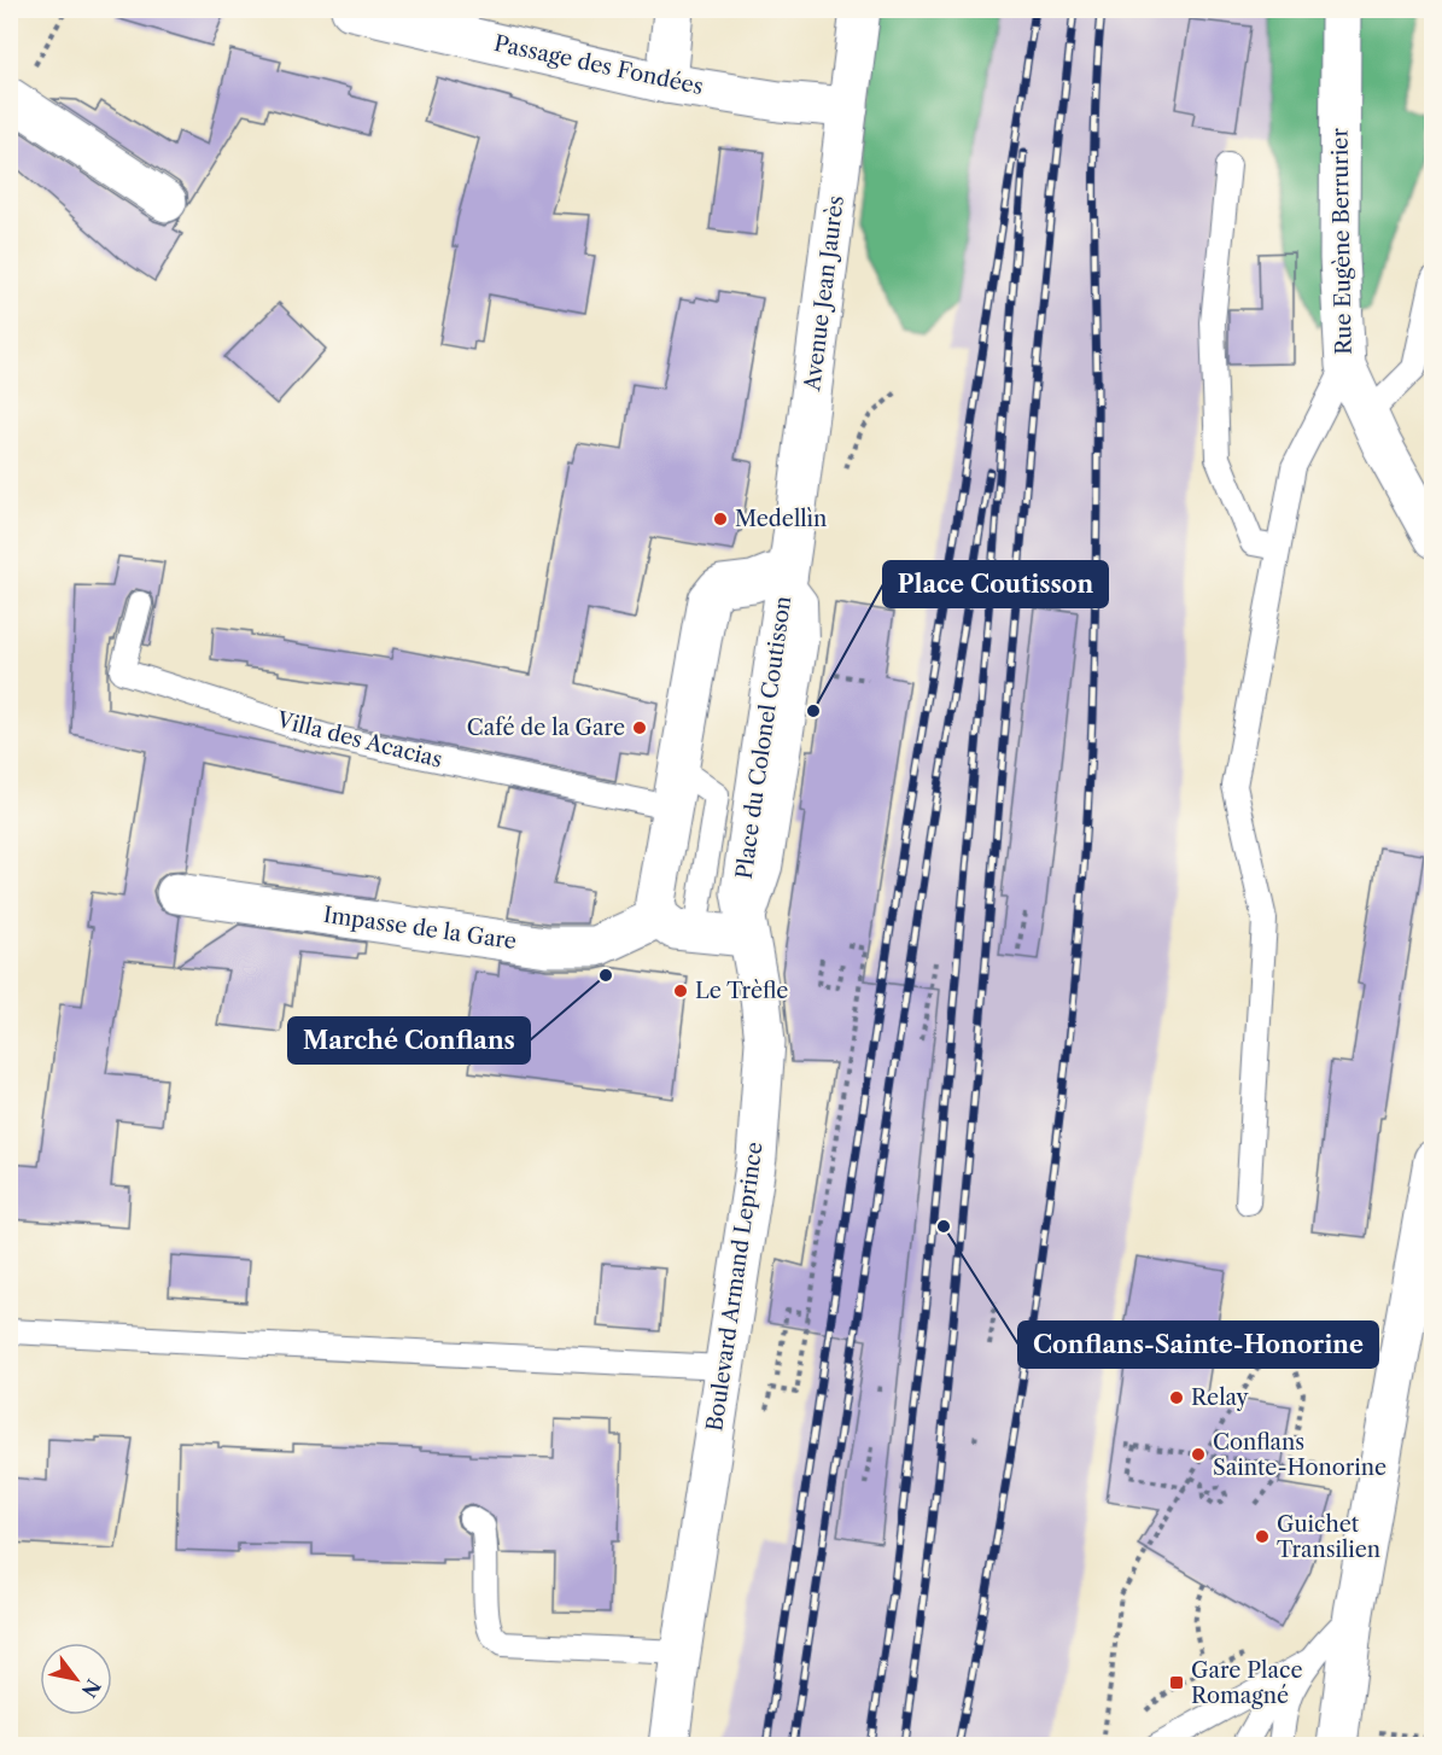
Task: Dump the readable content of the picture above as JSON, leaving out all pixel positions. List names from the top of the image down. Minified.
{"streets":{"street":["Passage des Fondées","Rue Eugène Berrurier","Avenue Jean Jaurès","Place du Colonel Coutisson","Impasse de la Gare","Boulevard Armand Leprince"],"lane":["Villa des Acacias"]},"crossings":[["Passage des Fondées","Avenue Jean Jaurès"],["Avenue Jean Jaurès","Place du Colonel Coutisson"],["Place du Colonel Coutisson","Villa des Acacias"],["Place du Colonel Coutisson","Impasse de la Gare"],["Place du Colonel Coutisson","Boulevard Armand Leprince"]],"places":{"other":["Medellìn","Place Coutisson","Café de la Gare","Marché Conflans","Le Trèfle","Conflans-Sainte-Honorine","Relay","Conflans Sainte-Honorine","Guichet Transilien"],"transit":["Gare Place Romagné"]},"north":"bottom right"}
